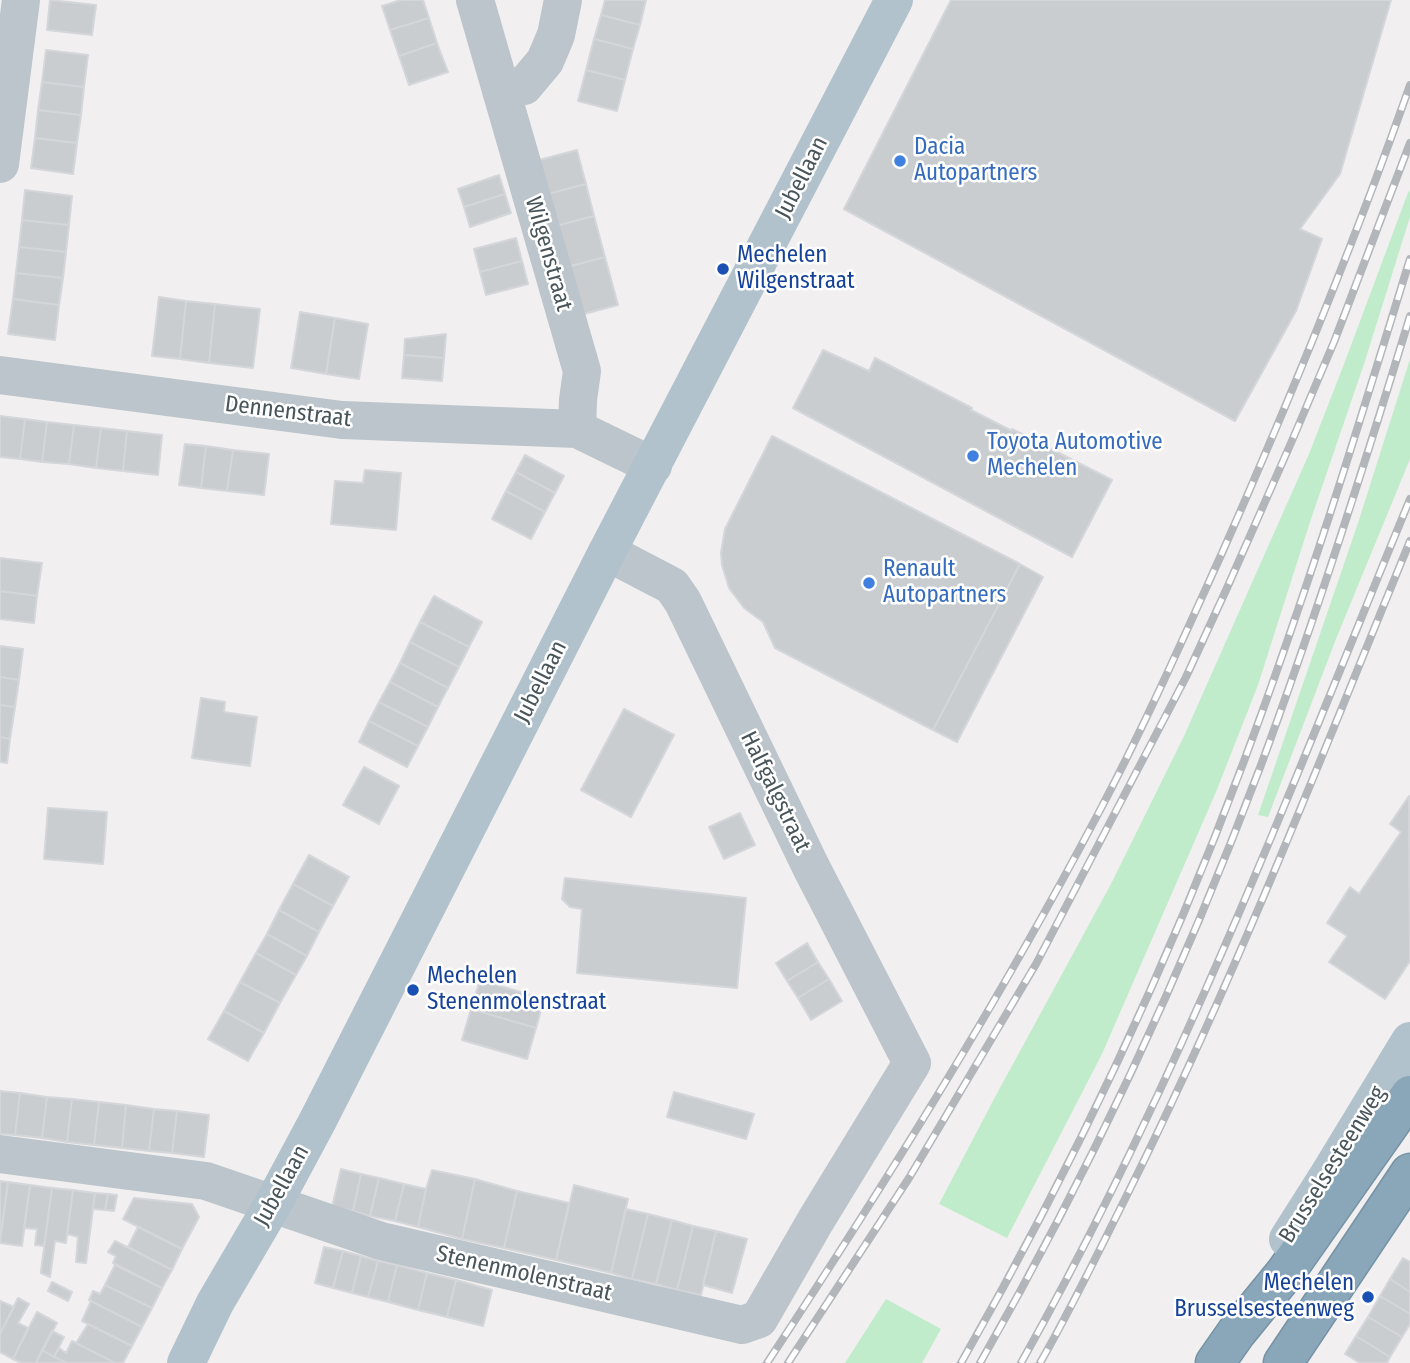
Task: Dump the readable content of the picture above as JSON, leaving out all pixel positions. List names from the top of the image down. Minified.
{"streets":{"main road":["Jubellaan","Brusselsesteenweg"],"street":["Wilgenstraat","Dennenstraat","Halfgalgstraat","Stenenmolenstraat"]},"crossings":[["Jubellaan","Halfgalgstraat"],["Jubellaan","Stenenmolenstraat"],["Wilgenstraat","Dennenstraat"],["Halfgalgstraat","Stenenmolenstraat"]],"places":["Dacia Autopartners","Mechelen Wilgenstraat","Toyota Automotive Mechelen","Renault Autopartners","Mechelen Stenenmolenstraat","Mechelen Brusselsesteenweg"]}
